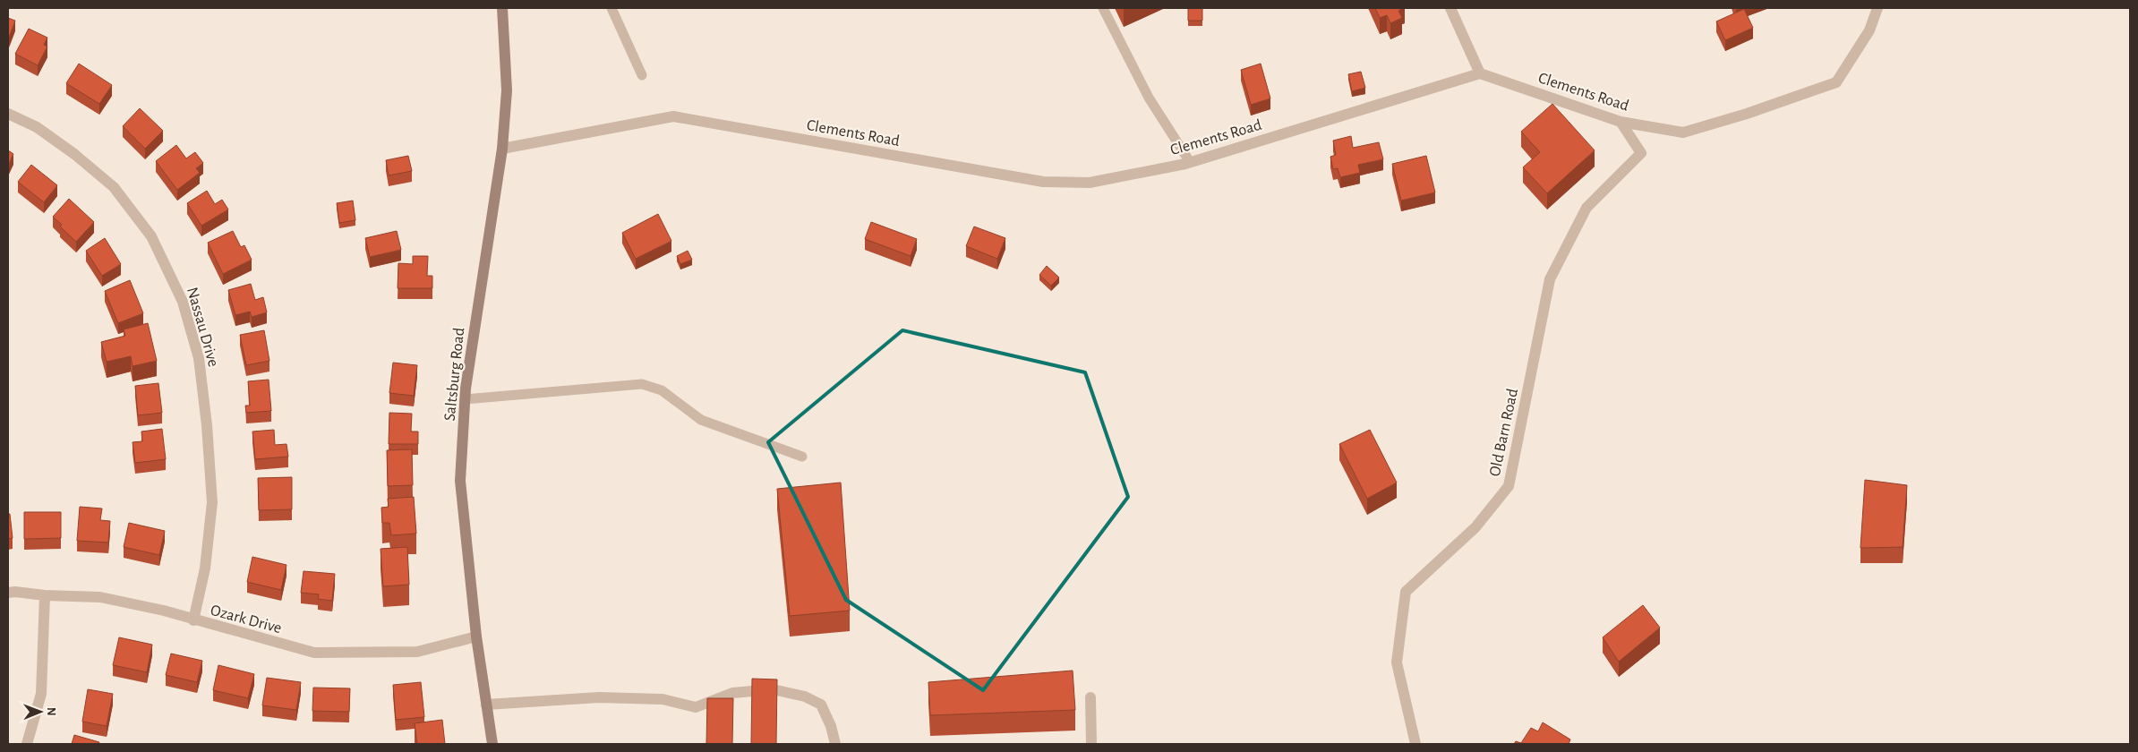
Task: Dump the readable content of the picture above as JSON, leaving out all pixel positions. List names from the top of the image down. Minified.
{"streets":{"main road":["Saltsburg Road"],"street":["Clements Road","Nassau Drive","Old Barn Road","Ozark Drive"]},"crossings":[["Clements Road","Saltsburg Road"],["Clements Road","Old Barn Road"],["Nassau Drive","Ozark Drive"],["Saltsburg Road","Ozark Drive"]],"north":"right"}
